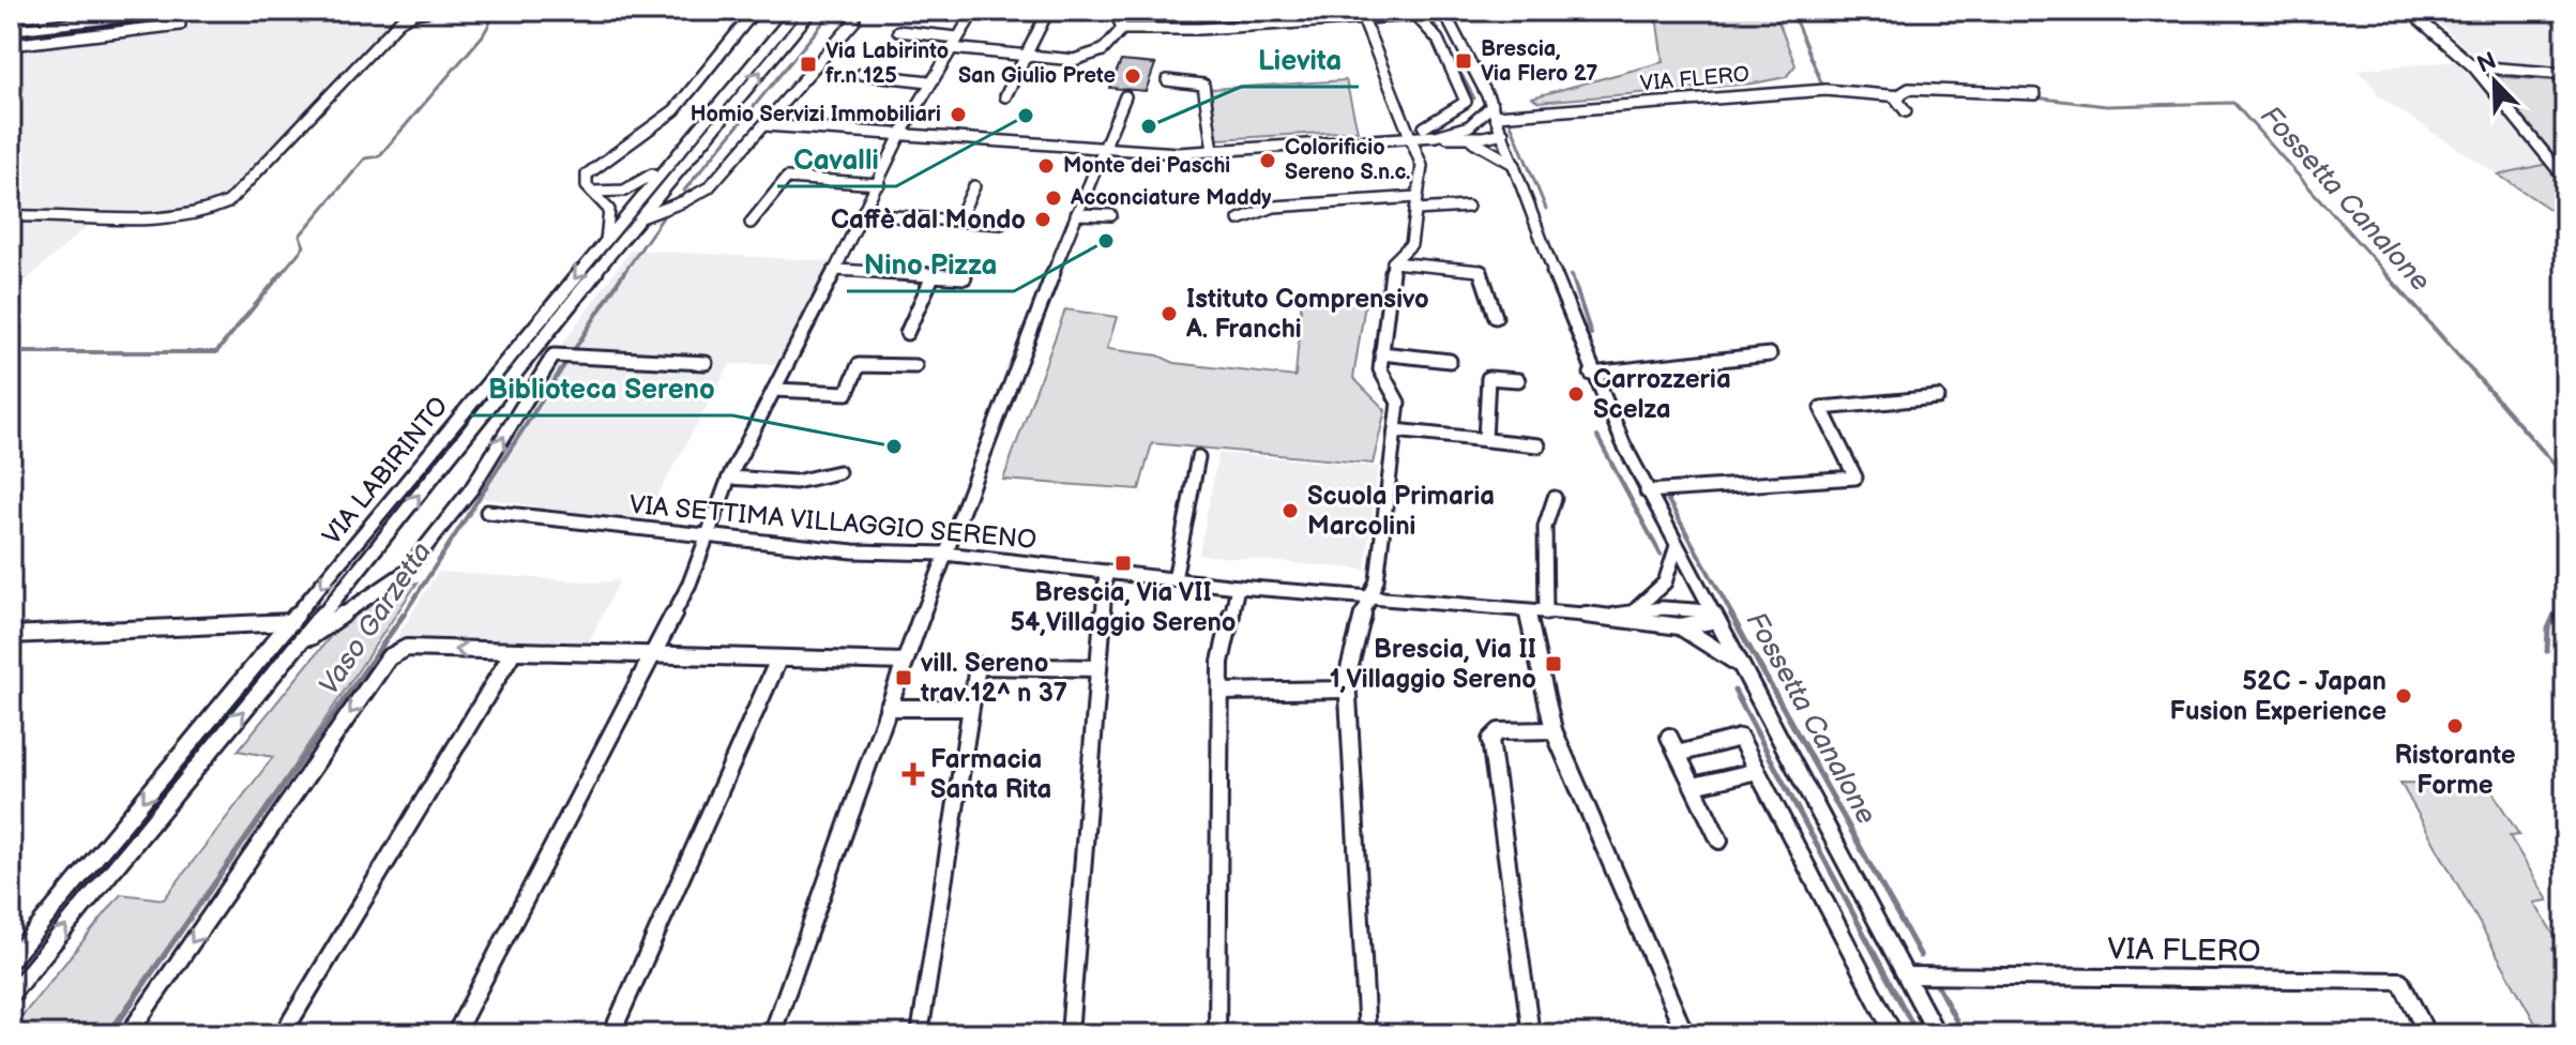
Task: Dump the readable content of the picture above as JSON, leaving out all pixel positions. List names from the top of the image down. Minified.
{"streets":{"street":["VIA FLERO","VIA LABIRINTO","VIA SETTIMA VILLAGGIO SERENO"]},"water":["Fossetta Canalone","Vaso Garzetta"],"places":{"transit":["Brescia, Via Flero 27","Via Labirinto fr.n 125","Brescia, Via VII 54,Villaggio Sereno","Brescia, Via II 1,Villaggio Sereno","vill. Sereno trav.12^ n 37"],"other":["San Giulio Prete","Homio Servizi Immobiliari","Cavalli","Lievita","Colorificio Sereno S.n.c.","Monte dei Paschi","Acconciature Maddy","Caffè dal Mondo","Nino Pizza","Istituto Comprensivo A. Franchi","Carrozzeria Scelza","Biblioteca Sereno","Scuola Primaria Marcolini","52C - Japan Fusion Experience","Ristorante Forme"],"health":["Farmacia Santa Rita"]},"north":"top left"}
